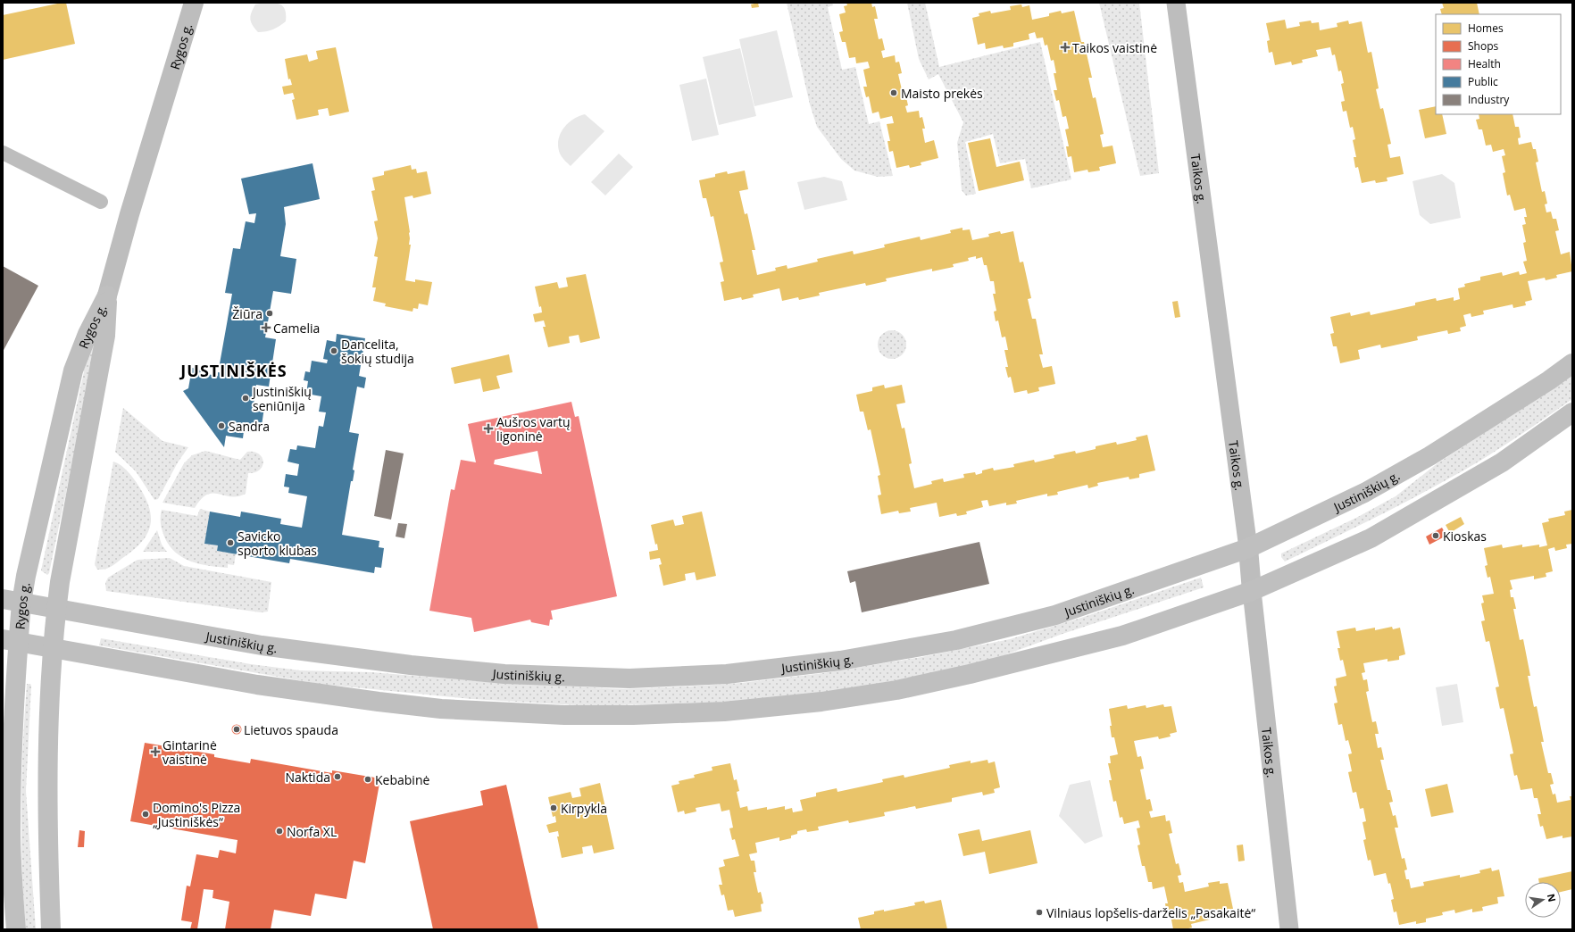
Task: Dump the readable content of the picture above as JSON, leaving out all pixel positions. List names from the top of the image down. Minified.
{"streets":{"main road":["Rygos g.","Justiniškių g."],"street":["Taikos g."]},"crossings":[["Rygos g.","Justiniškių g."],["Taikos g.","Justiniškių g."]],"districts":["JUSTINIŠKĖS"],"places":{"health":["Taikos vaistinė","Camelia","Aušros vartų ligoninė","Gintarinė vaistinė"],"other":["Maisto prekės","Žiūra","Dancelita, šokių studija","Justiniškių seniūnija","Sandra","Kioskas","Savicko sporto klubas","Lietuvos spauda","Naktida","Kebabinė","Kirpykla","Domino's Pizza „Justiniškės“","Norfa XL","Vilniaus lopšelis-darželis „Pasakaitė“"]},"legend":["Homes","Shops","Health","Public","Industry"],"north":"right"}
